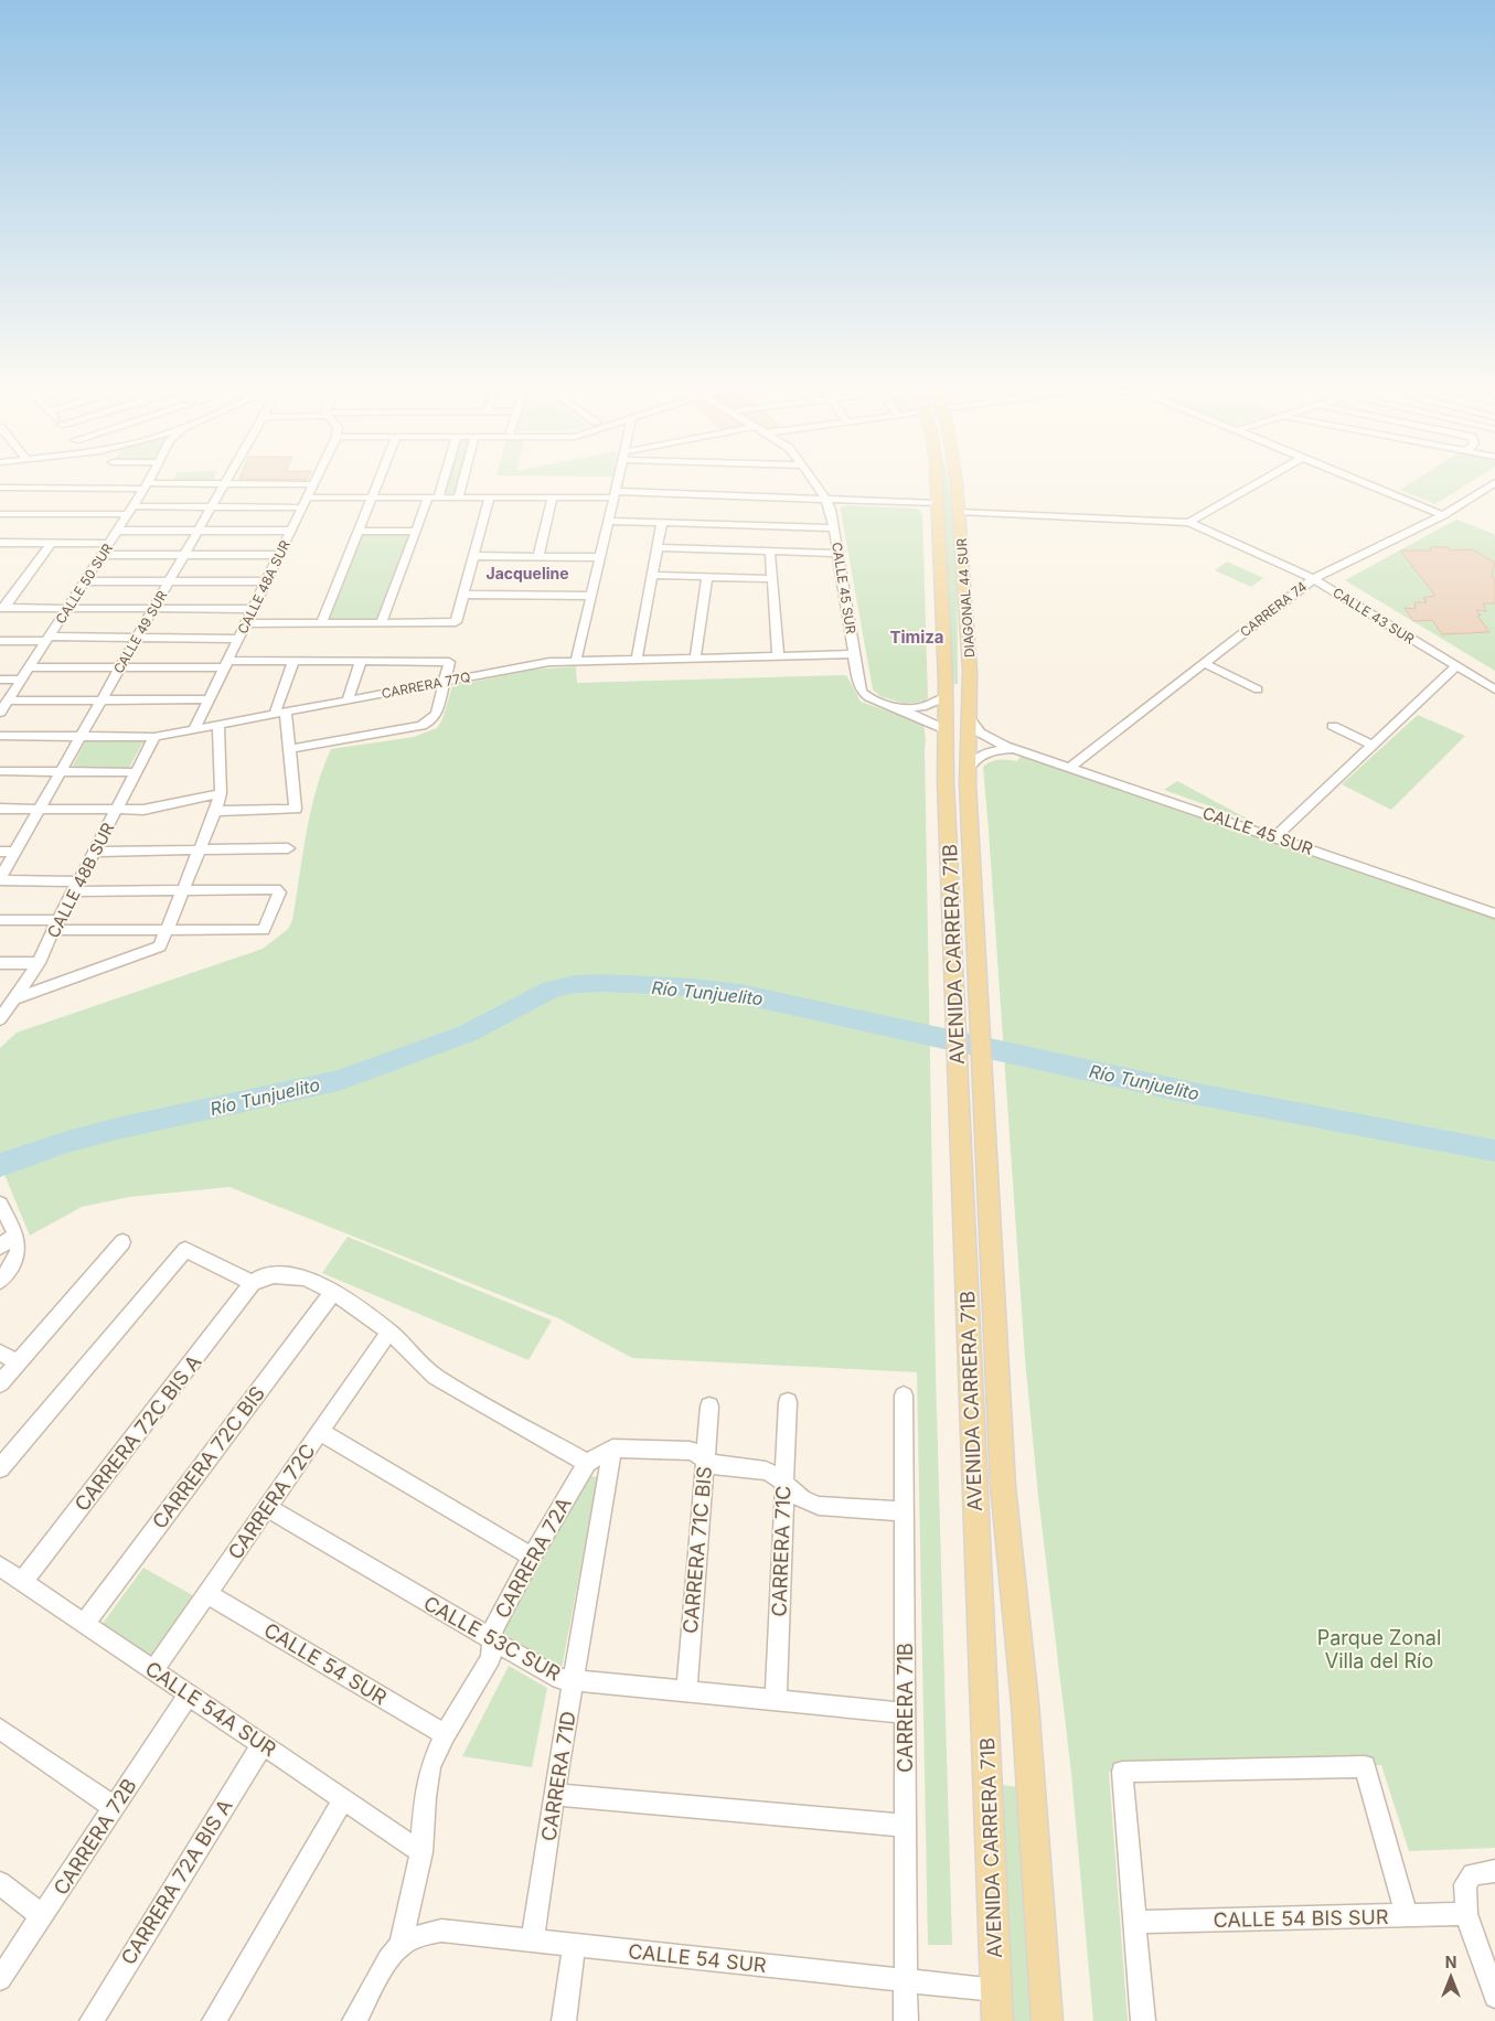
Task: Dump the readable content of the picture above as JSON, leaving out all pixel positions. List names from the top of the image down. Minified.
{"streets":{"main road":["DIAGONAL 44 SUR","AVENIDA CARRERA 71B"],"street":["CALLE 50 SUR","CALLE 48A SUR","CALLE 45 SUR","CARRERA 74","CALLE 43 SUR","CALLE 49 SUR","CARRERA 77Q","CALLE 48B SUR","CARRERA 72C BIS A","CARRERA 72C BIS","CARRERA 72C","CARRERA 71C BIS","CARRERA 71C","CARRERA 72A","CALLE 53C SUR","CALLE 54 SUR","CARRERA 71B","CALLE 54A SUR","CARRERA 71D","CARRERA 72B","CARRERA 72A BIS A","CALLE 54 BIS SUR"]},"crossings":[["CALLE 48A SUR","CARRERA 77Q"],["CALLE 45 SUR","DIAGONAL 44 SUR"],["CALLE 45 SUR","CARRERA 74"],["CALLE 45 SUR","CARRERA 77Q"],["CALLE 45 SUR","AVENIDA CARRERA 71B"],["DIAGONAL 44 SUR","AVENIDA CARRERA 71B"],["CARRERA 74","CALLE 43 SUR"],["CALLE 49 SUR","CARRERA 77Q"],["CARRERA 77Q","CALLE 48B SUR"],["AVENIDA CARRERA 71B","CALLE 54 SUR"],["CARRERA 72C BIS A","CALLE 54A SUR"],["CARRERA 72C BIS","CALLE 54A SUR"],["CARRERA 72C","CALLE 53C SUR"],["CARRERA 72C","CALLE 54 SUR"],["CARRERA 72C","CALLE 54A SUR"],["CARRERA 71C BIS","CALLE 53C SUR"],["CARRERA 71C","CALLE 53C SUR"],["CARRERA 72A","CALLE 53C SUR"],["CARRERA 72A","CALLE 54 SUR"],["CARRERA 72A","CALLE 54A SUR"],["CALLE 53C SUR","CARRERA 71B"],["CALLE 53C SUR","CARRERA 71D"],["CALLE 54 SUR","CARRERA 71B"],["CALLE 54 SUR","CARRERA 71D"],["CALLE 54A SUR","CARRERA 72B"],["CALLE 54A SUR","CARRERA 72A BIS A"]],"districts":["Jacqueline","Timiza"],"water":["Río Tunjuelito"],"parks":["Parque Zonal Villa del Río"],"north":"top"}
